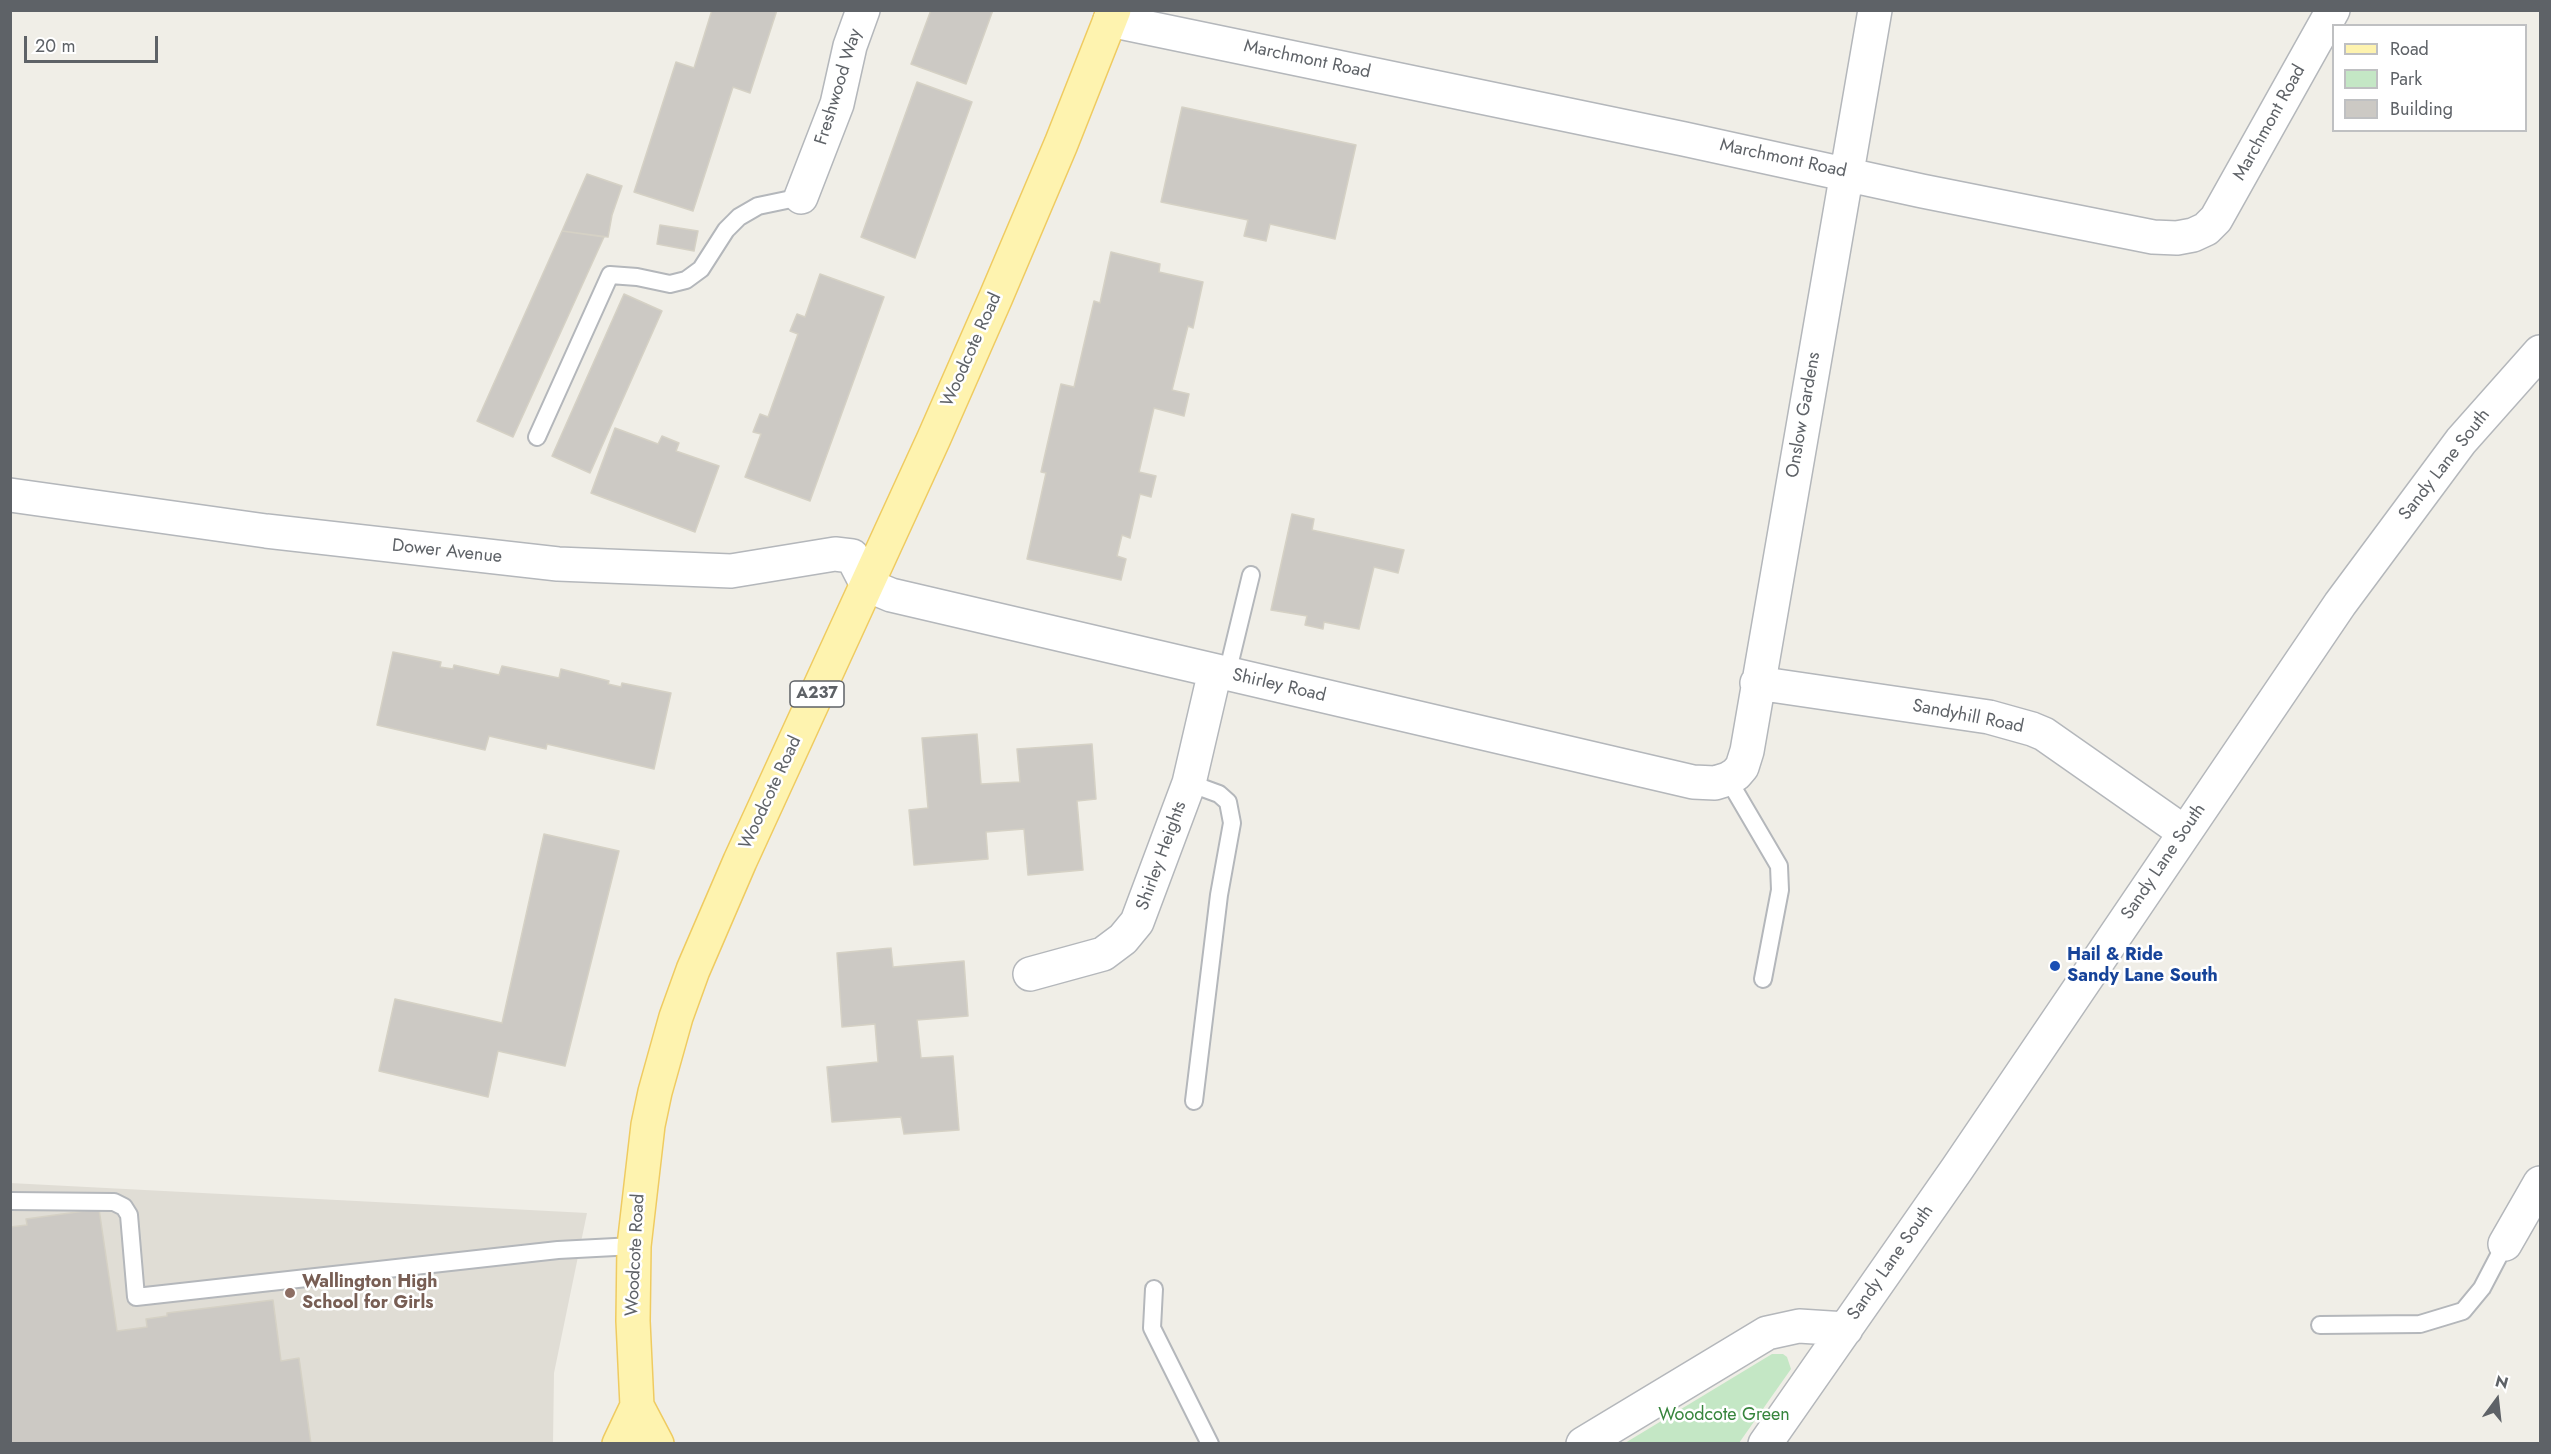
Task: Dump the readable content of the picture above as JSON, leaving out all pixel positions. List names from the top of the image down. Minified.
{"streets":{"main road":["Woodcote Road","A237"],"street":["Marchmont Road","Freshwood Way","Onslow Gardens","Sandy Lane South","Dower Avenue","Shirley Road","Sandyhill Road","Shirley Heights"]},"crossings":[["Marchmont Road","Woodcote Road"],["Marchmont Road","Onslow Gardens"],["Woodcote Road","Dower Avenue"],["Woodcote Road","Shirley Road"],["Onslow Gardens","Shirley Road"],["Onslow Gardens","Sandyhill Road"],["Sandy Lane South","Sandyhill Road"],["Dower Avenue","Shirley Road"],["Shirley Road","Shirley Heights"]],"parks":["Woodcote Green"],"places":["Hail & Ride Sandy Lane South","Wallington High School for Girls"],"legend":["Road","Park","Building"],"scale_bar":"20 m","north":"top"}
